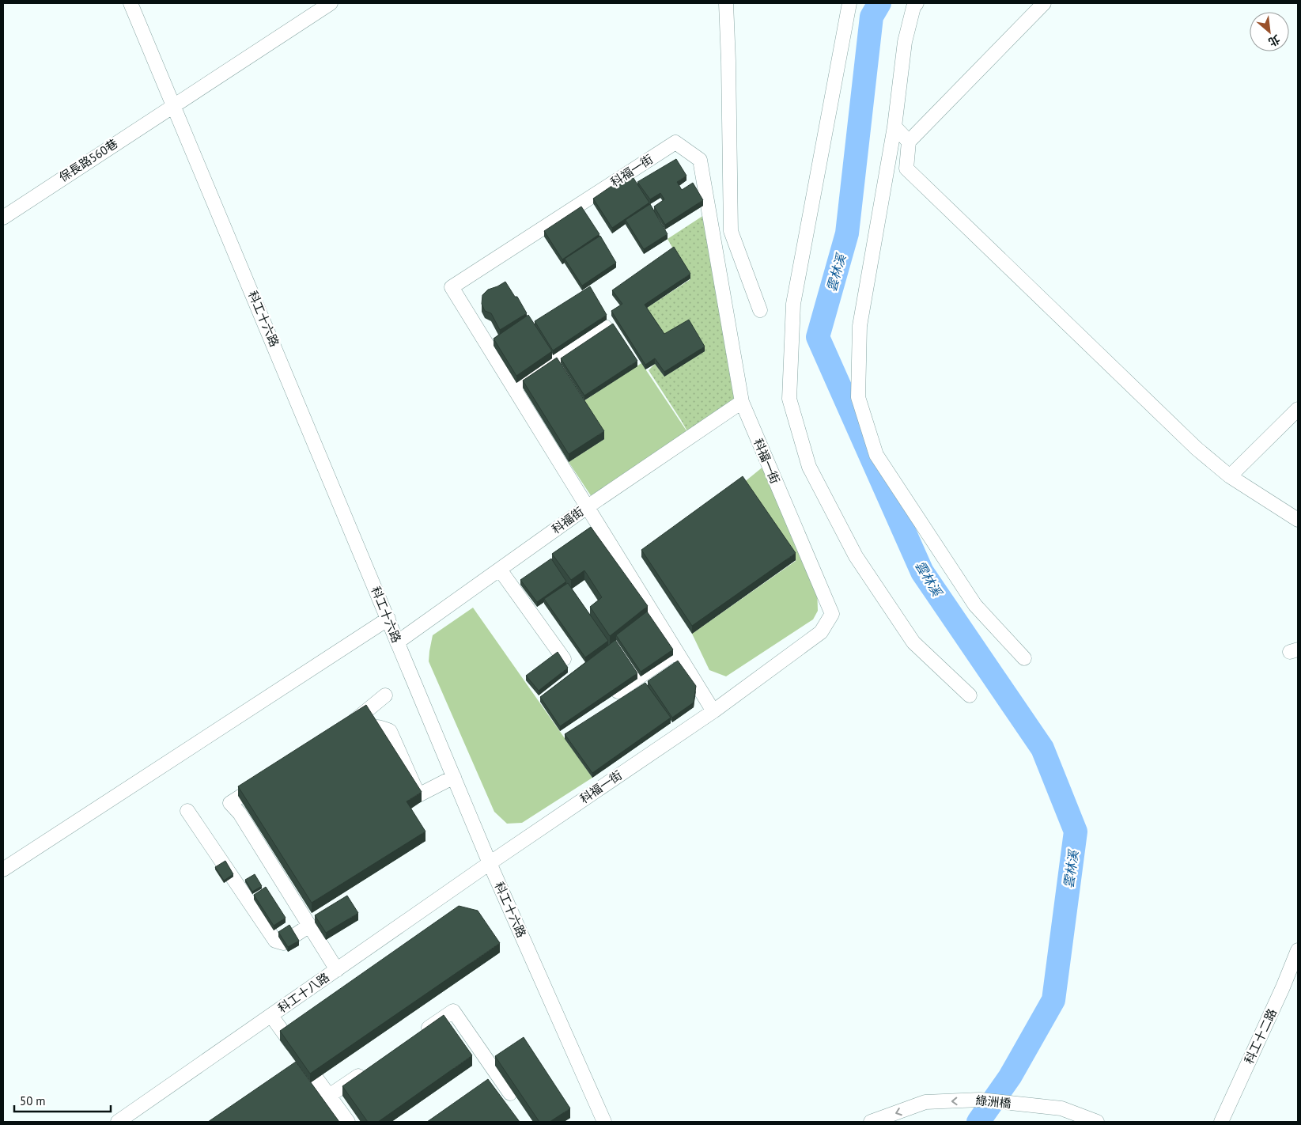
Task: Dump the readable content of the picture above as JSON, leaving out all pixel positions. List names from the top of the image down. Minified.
{"streets":{"street":["保長路560巷","科福一街","科工十六路","科福街","科工十八路","科工十二路","綠洲橋"]},"crossings":[["保長路560巷","科工十六路"],["科福一街","科工十六路"],["科福一街","科福街"],["科福一街","科工十八路"],["科工十六路","科福街"],["科工十六路","科工十八路"]],"one_way":["綠洲橋"],"water":["雲林溪"],"scale_bar":"50 m","north":"bottom right"}
